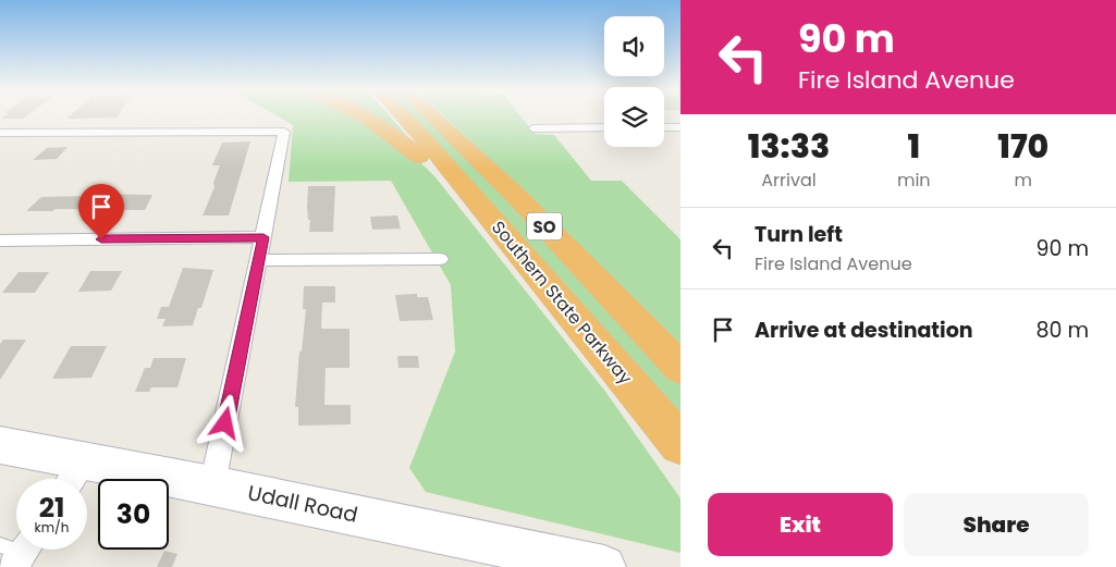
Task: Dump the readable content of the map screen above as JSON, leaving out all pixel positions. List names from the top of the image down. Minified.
{"streets":{"highway":["SO","Southern State Parkway"],"street":["Udall Road"]},"page":{"turn":["90 m","Fire Island Avenue"],"eta":["13:33","Arrival","1","min","170","m"],"list":[{"name":"Turn left","note":"Fire Island Avenue","value":"90 m"},{"name":"Arrive at destination","value":"80 m"}],"speed":"21 km/h","limit":"30","buttons":["Exit","Share"]}}
